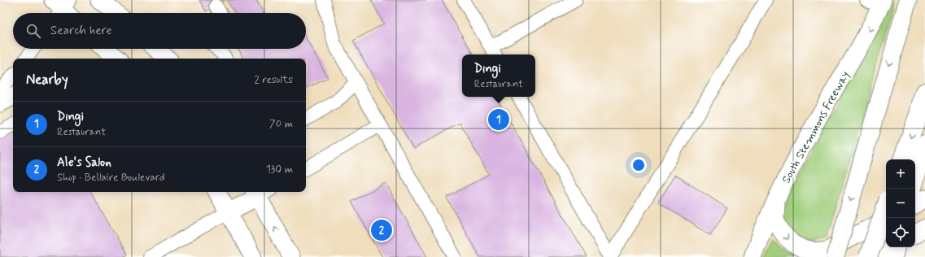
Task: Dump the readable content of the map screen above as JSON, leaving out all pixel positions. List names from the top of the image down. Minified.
{"streets":{"main road":["South Stemmons Freeway"]},"page":{"search":"Search here","popup":["Dingi","Restaurant"],"heading":["Nearby","2 results"],"list":[{"mark":"1","name":"Dingi","note":"Restaurant","value":"70 m"},{"mark":"2","name":"Ale's Salon","note":"Shop · Bellaire Boulevard","value":"130 m"}],"pins":["1","2"],"map_buttons":["+","−"]}}
